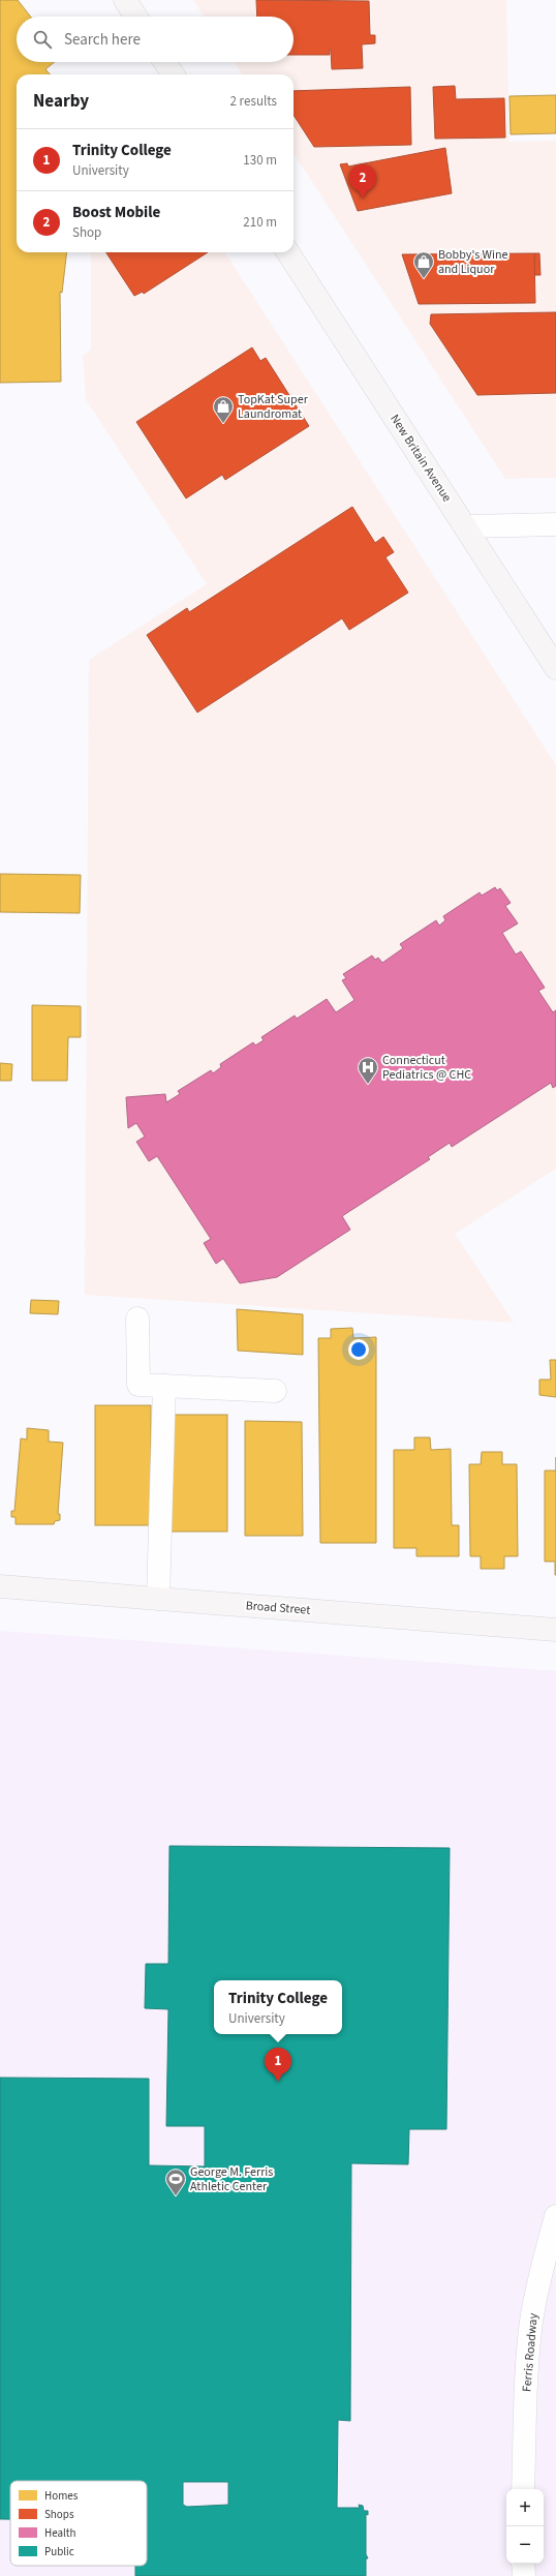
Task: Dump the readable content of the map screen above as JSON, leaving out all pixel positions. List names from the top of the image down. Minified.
{"streets":{"main road":["New Britain Avenue","Broad Street"],"street":["Ferris Roadway"]},"places":{"shop":["Bobby's Wine and Liquor","TopKat Super Laundromat"],"hospital":["Connecticut Pediatrics @ CHC"],"sports":["George M. Ferris Athletic Center"]},"legend":["Homes","Shops","Health","Public"],"page":{"search":"Search here","heading":["Nearby","2 results"],"list":[{"mark":"1","name":"Trinity College","note":"University","value":"130 m"},{"mark":"2","name":"Boost Mobile","note":"Shop","value":"210 m"}],"pins":["2","1"],"popup":["Trinity College","University"],"map_buttons":["+","−"]}}
